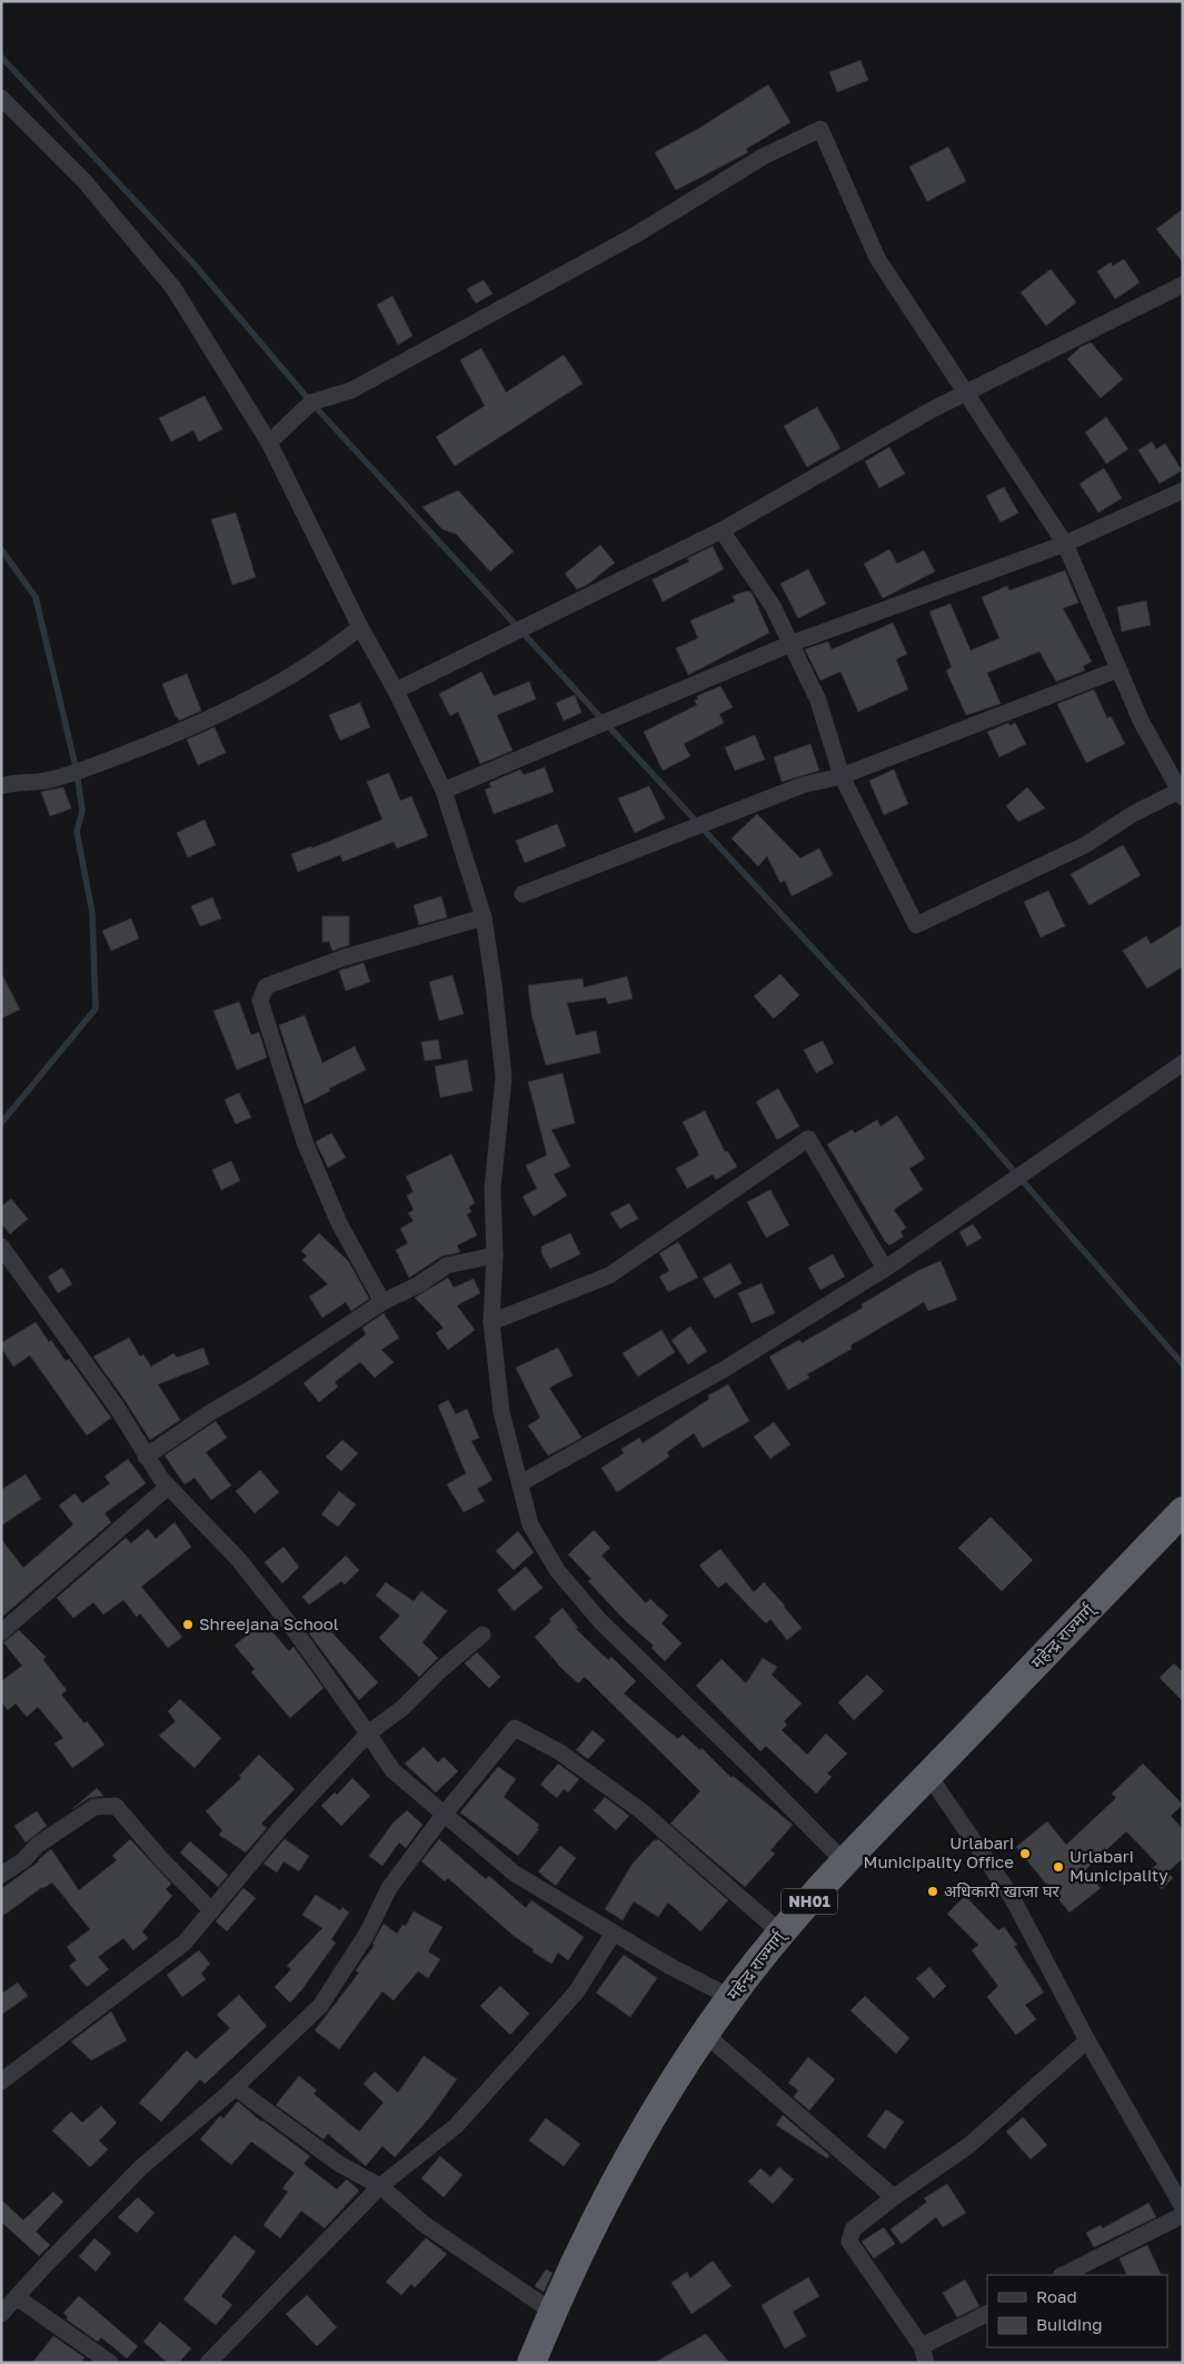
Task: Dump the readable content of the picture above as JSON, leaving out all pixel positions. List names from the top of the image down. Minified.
{"streets":{"highway":["महेन्द्र राज्मार्ग्","NH01"]},"places":["Shreejana School","Urlabari Municipality Office","Urlabari Municipality","अधिकारी खाजा घर"],"legend":["Road","Building"]}
